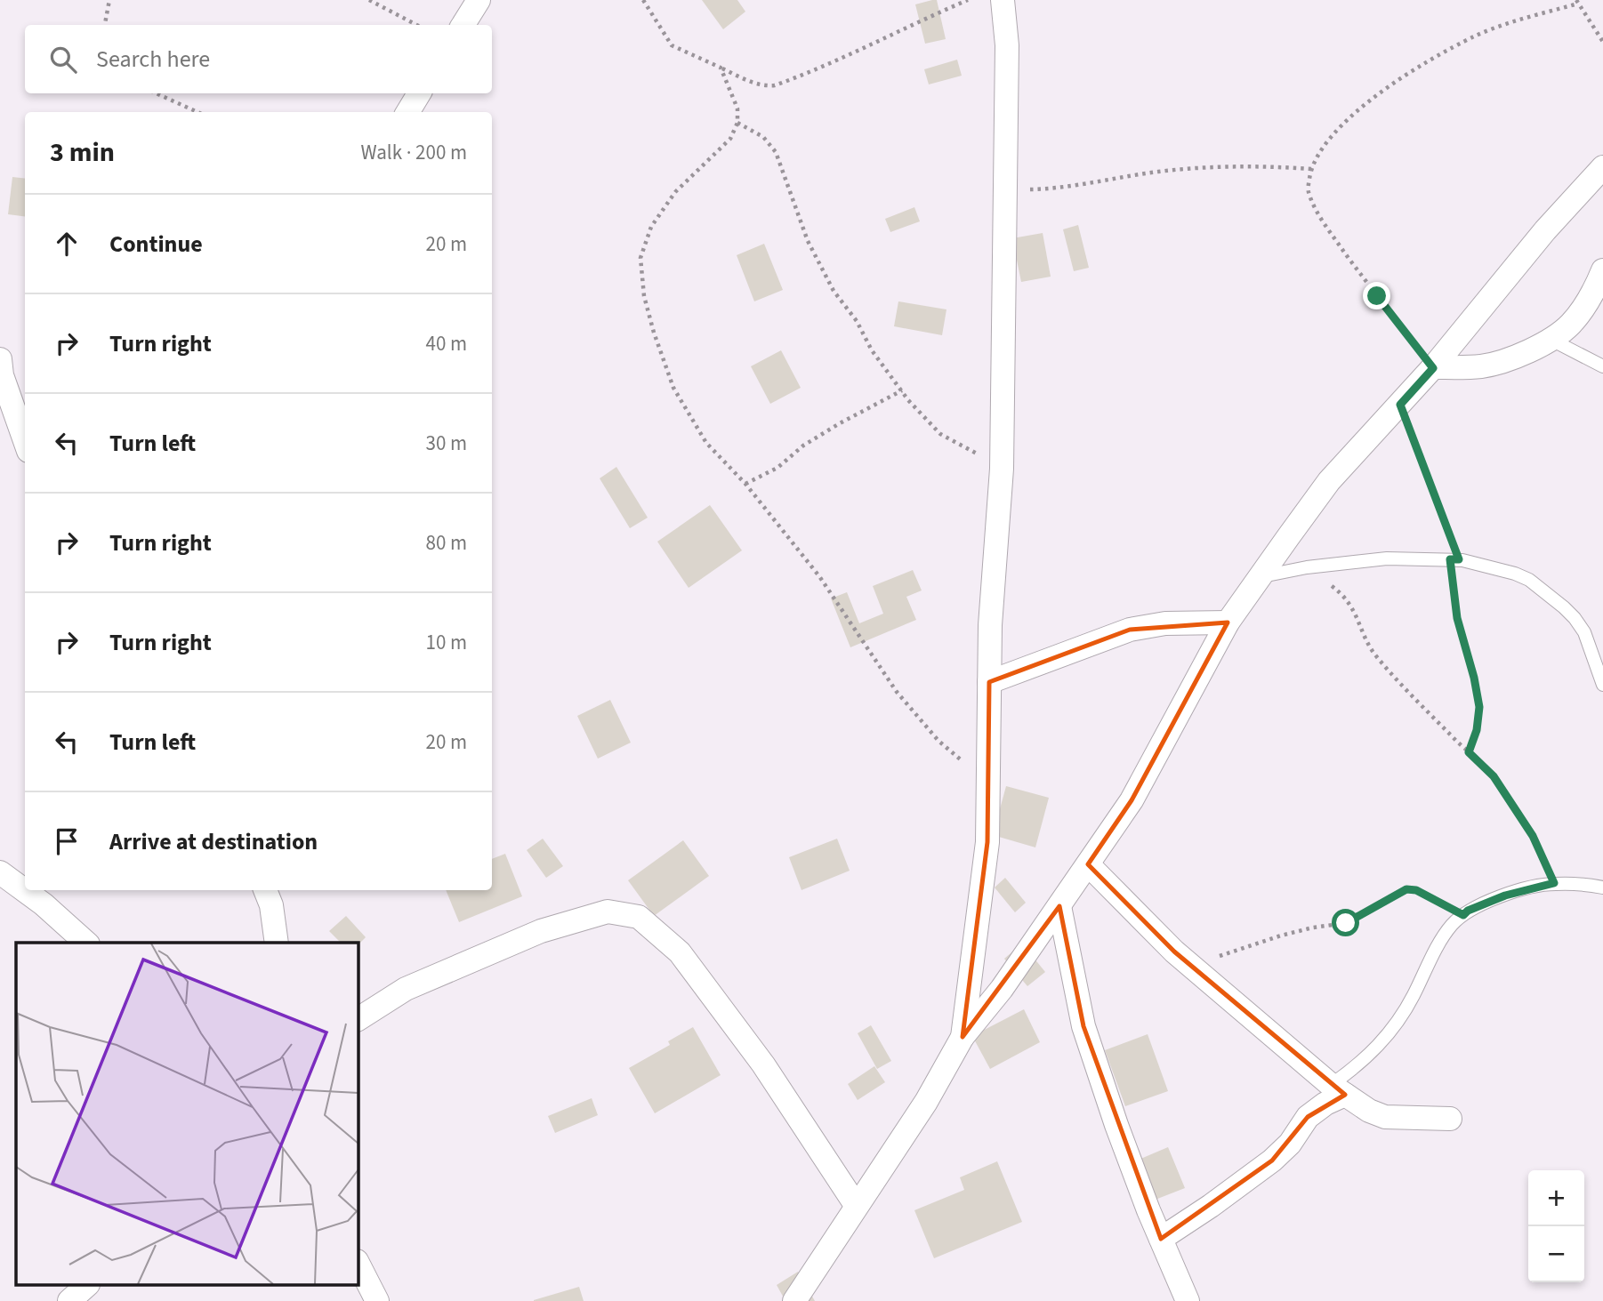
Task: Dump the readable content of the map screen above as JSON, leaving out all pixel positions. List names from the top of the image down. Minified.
{"page":{"search":"Search here","heading":["3 min","Walk · 200 m"],"list":[["Continue","20 m"],["Turn right","40 m"],["Turn left","30 m"],["Turn right","80 m"],["Turn right","10 m"],["Turn left","20 m"],"Arrive at destination"],"map_buttons":["+","−"]}}
